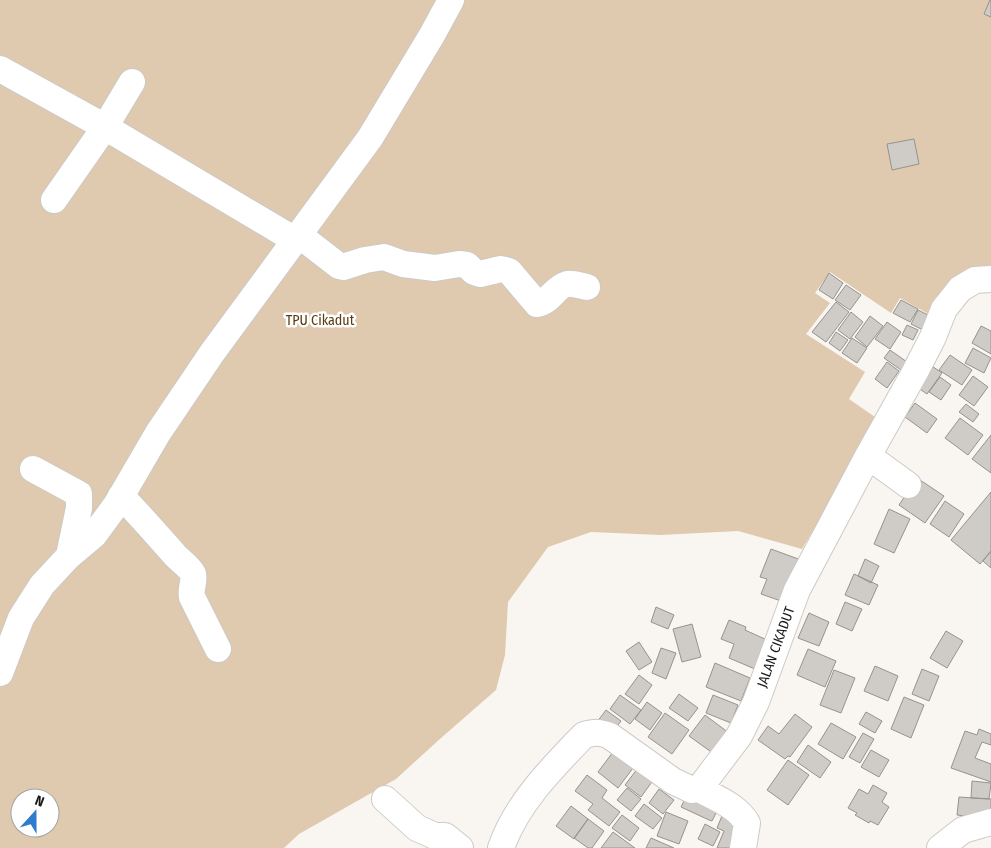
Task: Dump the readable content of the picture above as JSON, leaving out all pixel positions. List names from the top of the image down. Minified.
{"streets":{"street":["JALAN CIKADUT"]},"parks":["TPU Cikadut"],"north":"top"}
